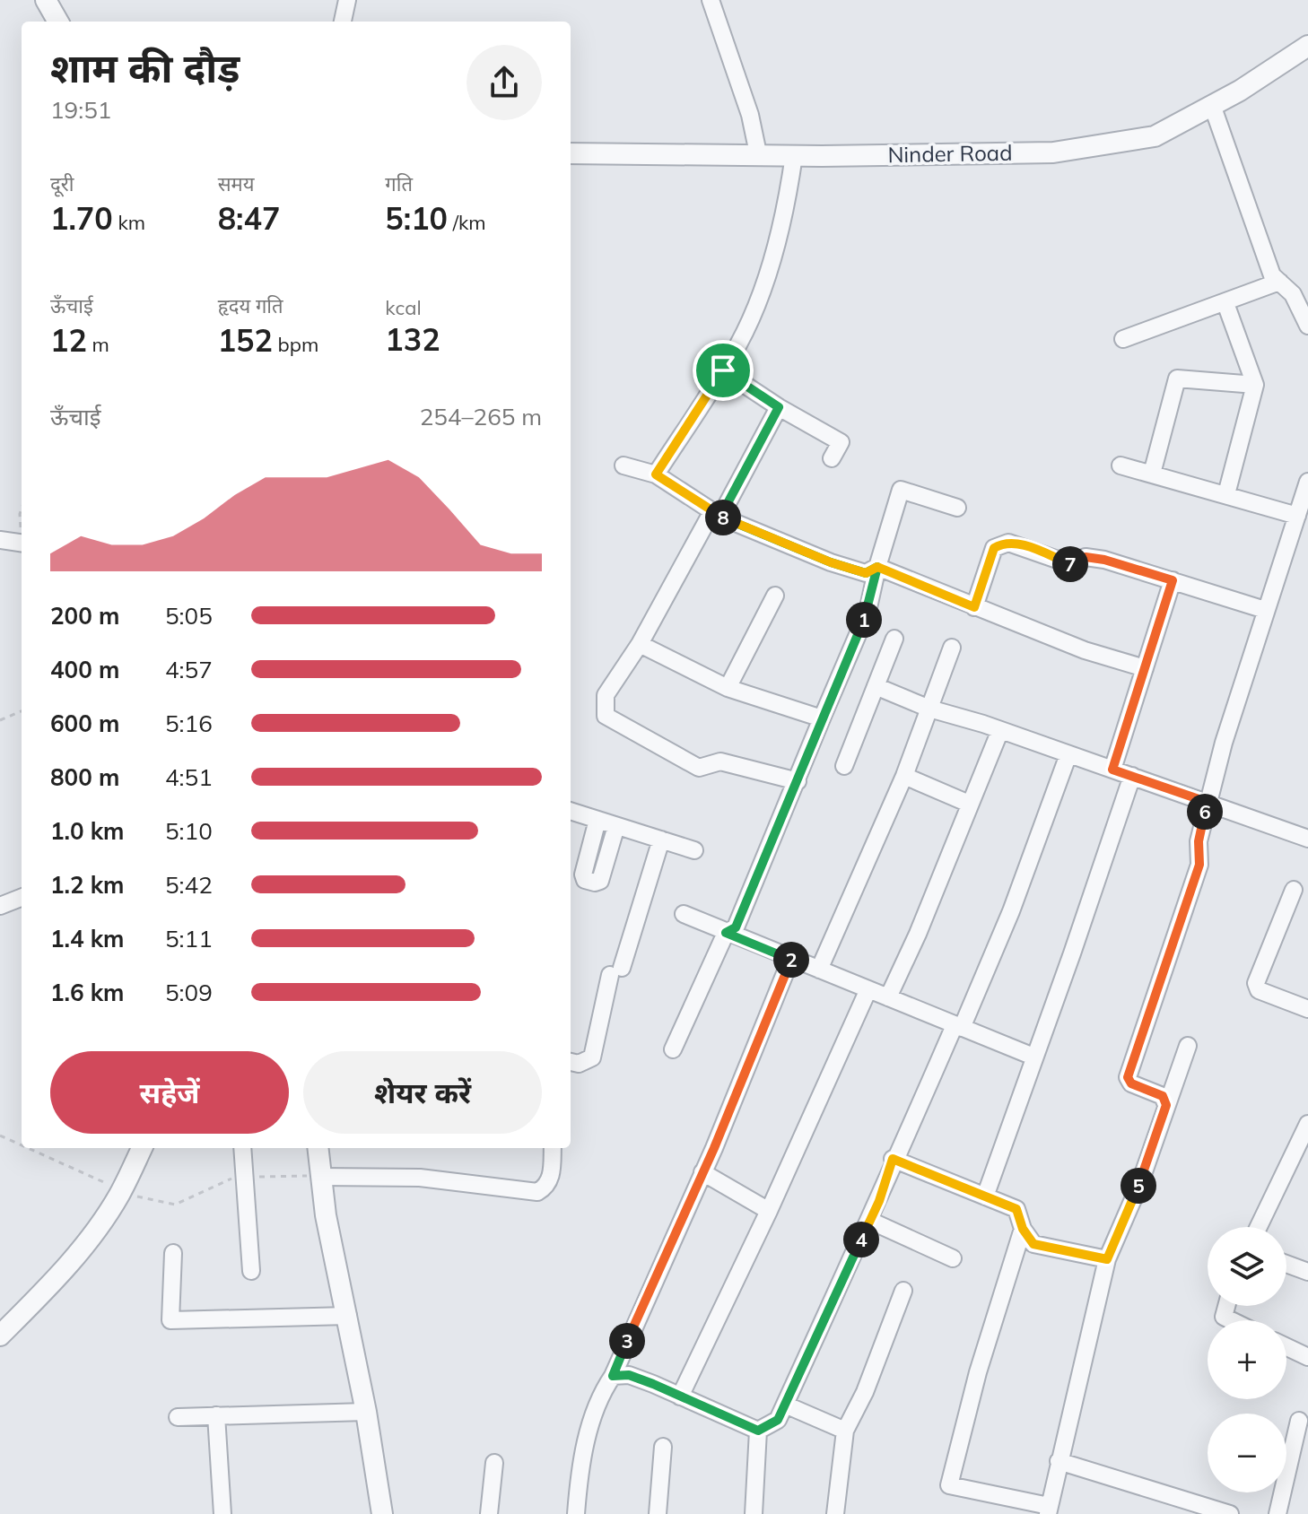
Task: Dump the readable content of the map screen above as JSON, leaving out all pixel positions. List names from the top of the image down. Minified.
{"streets":{"street":["Ninder Road"]},"page":{"heading":["शाम की दौड़","19:51"],"stats":[["दूरी","1.70 km"],["समय","8:47"],["गति","5:10 /km"],["ऊँचाई","12 m"],["हृदय गति","152 bpm"],["kcal","132"]],"chart":["ऊँचाई","254–265 m"],"pins":["8","7","1","6","2","5","4","3"],"list":[{"name":"200 m","note":"5:05"},{"name":"400 m","note":"4:57"},{"name":"600 m","note":"5:16"},{"name":"800 m","note":"4:51"},{"name":"1.0 km","note":"5:10"},{"name":"1.2 km","note":"5:42"},{"name":"1.4 km","note":"5:11"},{"name":"1.6 km","note":"5:09"}],"buttons":["सहेजें","शेयर करें"],"map_buttons":["+","−"]}}
